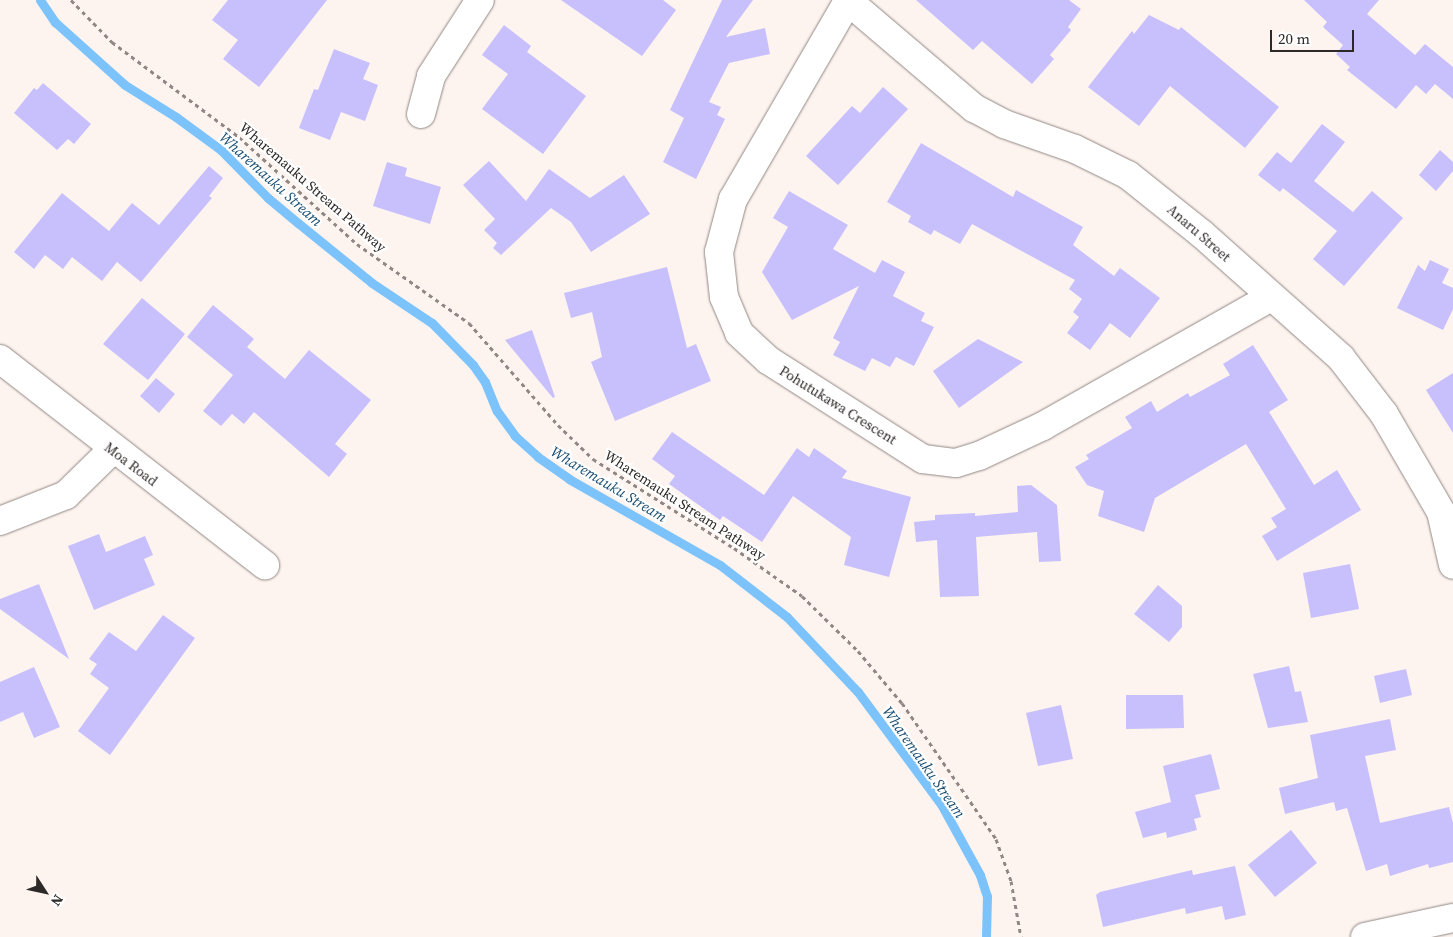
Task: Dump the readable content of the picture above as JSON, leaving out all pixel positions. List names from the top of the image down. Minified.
{"streets":{"street":["Anaru Street","Pohutukawa Crescent","Moa Road"],"path":["Wharemauku Stream Pathway"]},"crossings":[["Anaru Street","Pohutukawa Crescent"]],"water":["Wharemauku Stream"],"scale_bar":"20 m","north":"bottom right"}
